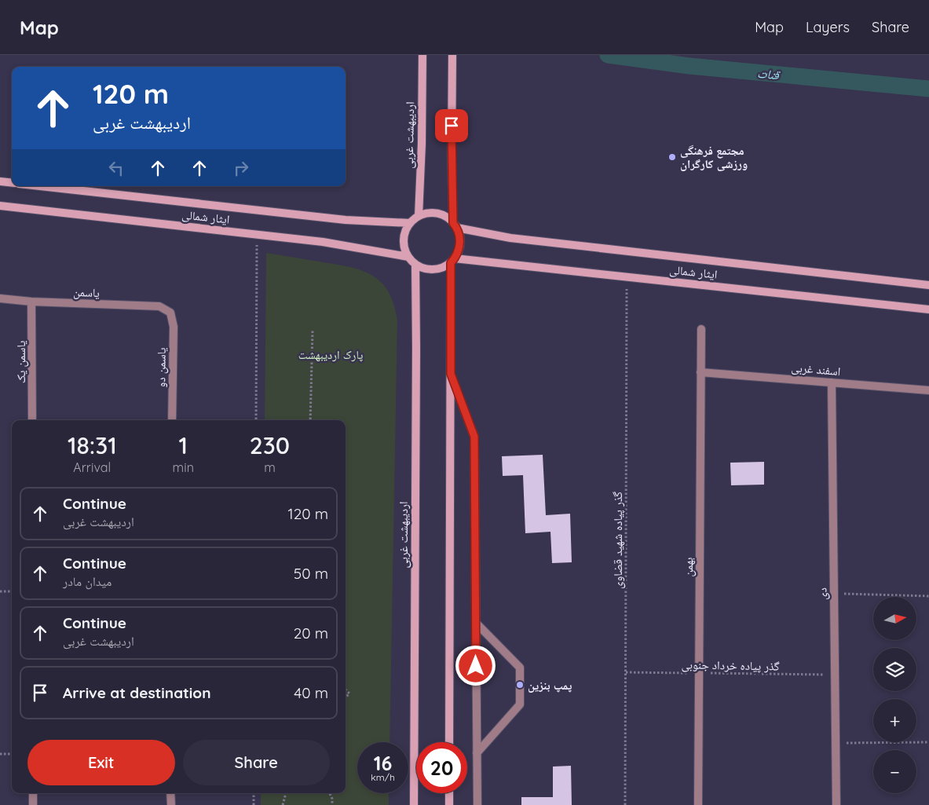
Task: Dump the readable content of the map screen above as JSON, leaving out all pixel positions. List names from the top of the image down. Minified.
{"streets":{"main road":["اردیبهشت غربی","ایثار شمالی"],"street":["یاسمن","یاسمن یک","یاسمن دو","اسفند غربی","بهمن","دی"],"path":["گذر پیاده شهید قضاوی","گذر پیاده خرداد جنوبی"]},"crossings":[["اردیبهشت غربی","ایثار شمالی"],["ایثار شمالی","گذر پیاده شهید قضاوی"],["یاسمن","یاسمن یک"],["یاسمن","یاسمن دو"],["اسفند غربی","بهمن"],["اسفند غربی","دی"],["گذر پیاده شهید قضاوی","گذر پیاده خرداد جنوبی"],["بهمن","گذر پیاده خرداد جنوبی"],["دی","گذر پیاده خرداد جنوبی"]],"water":["قنات"],"parks":["پارک اردیبهشت"],"places":["مجتمع فرهنگی ورزشی کارگران","پمپ بنزین"],"north":"right","page":{"header":"Map","nav":["Map","Layers","Share"],"turn":["120 m","اردیبهشت غربی"],"eta":["18:31","Arrival","1","min","230","m"],"list":[{"name":"Continue","note":"اردیبهشت غربی","value":"120 m"},{"name":"Continue","note":"میدان مادر","value":"50 m"},{"name":"Continue","note":"اردیبهشت غربی","value":"20 m"},{"name":"Arrive at destination","value":"40 m"}],"map_buttons":["+","−"],"buttons":["Exit","Share"],"speed":"16 km/h","limit":"20"}}
